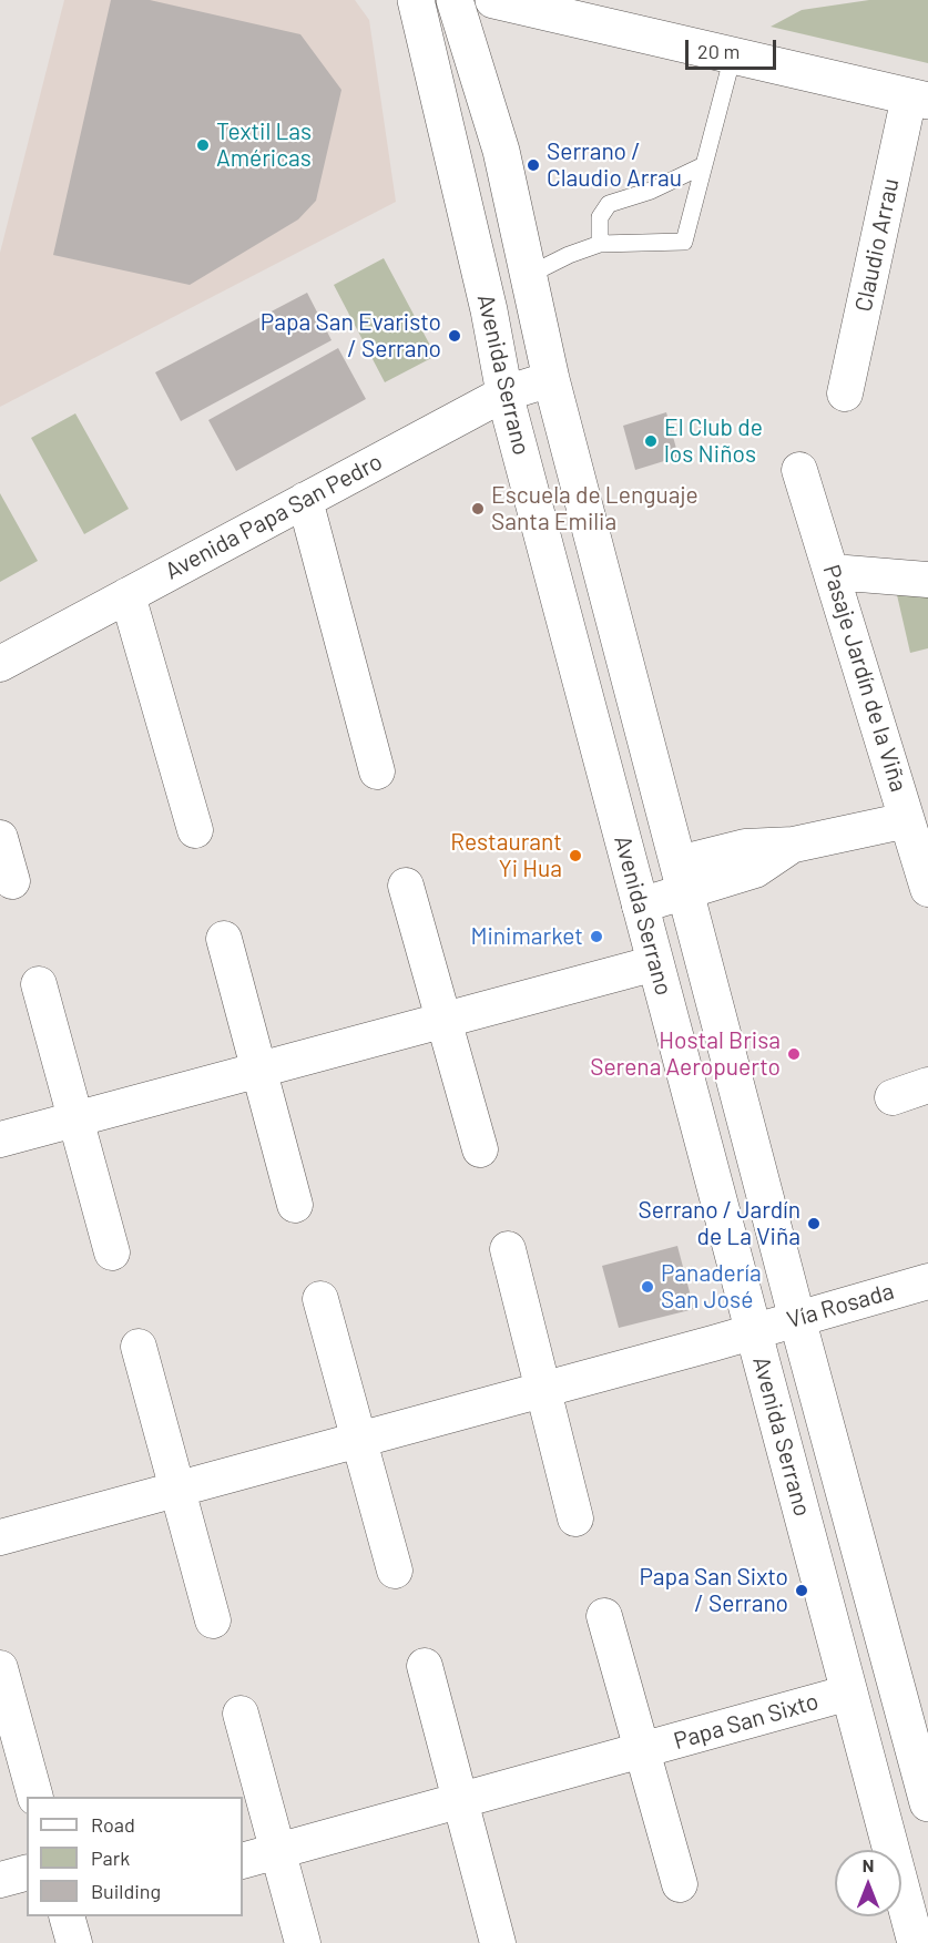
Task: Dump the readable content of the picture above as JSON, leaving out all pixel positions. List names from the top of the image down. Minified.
{"streets":{"street":["Claudio Arrau","Avenida Serrano","Avenida Papa San Pedro","Pasaje Jardín de la Viña","Vía Rosada","Papa San Sixto"]},"crossings":[["Avenida Serrano","Avenida Papa San Pedro"],["Avenida Serrano","Vía Rosada"],["Avenida Serrano","Papa San Sixto"]],"places":["Textil Las Américas","Serrano / Claudio Arrau","Papa San Evaristo / Serrano","El Club de los Niños","Escuela de Lenguaje Santa Emilia","Restaurant Yi Hua","Minimarket","Hostal Brisa Serena Aeropuerto","Serrano / Jardín de La Viña","Panadería San José","Papa San Sixto / Serrano"],"legend":["Road","Park","Building"],"scale_bar":"20 m","north":"top"}
